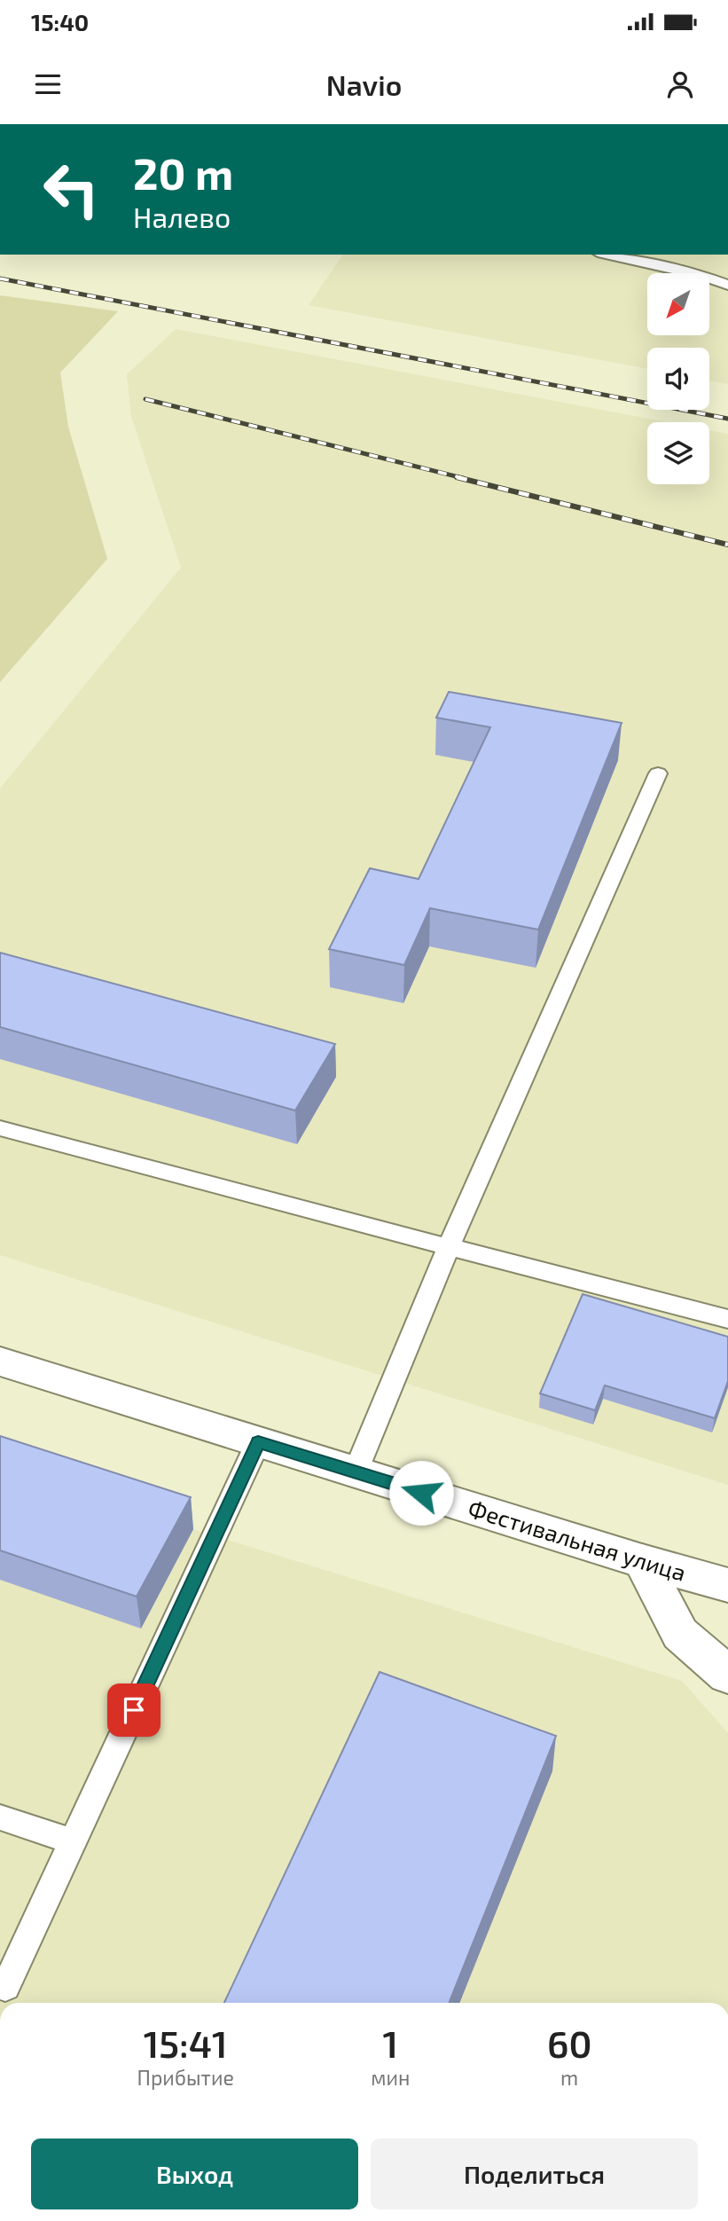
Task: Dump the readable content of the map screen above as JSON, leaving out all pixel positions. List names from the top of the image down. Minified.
{"streets":{"main road":["Фестивальная улица"]},"north":"bottom left","page":{"status":"15:40","header":"Navio","turn":["20 m","Налево"],"eta":["15:41","Прибытие","1","мин","60","m"],"buttons":["Выход","Поделиться"]}}
